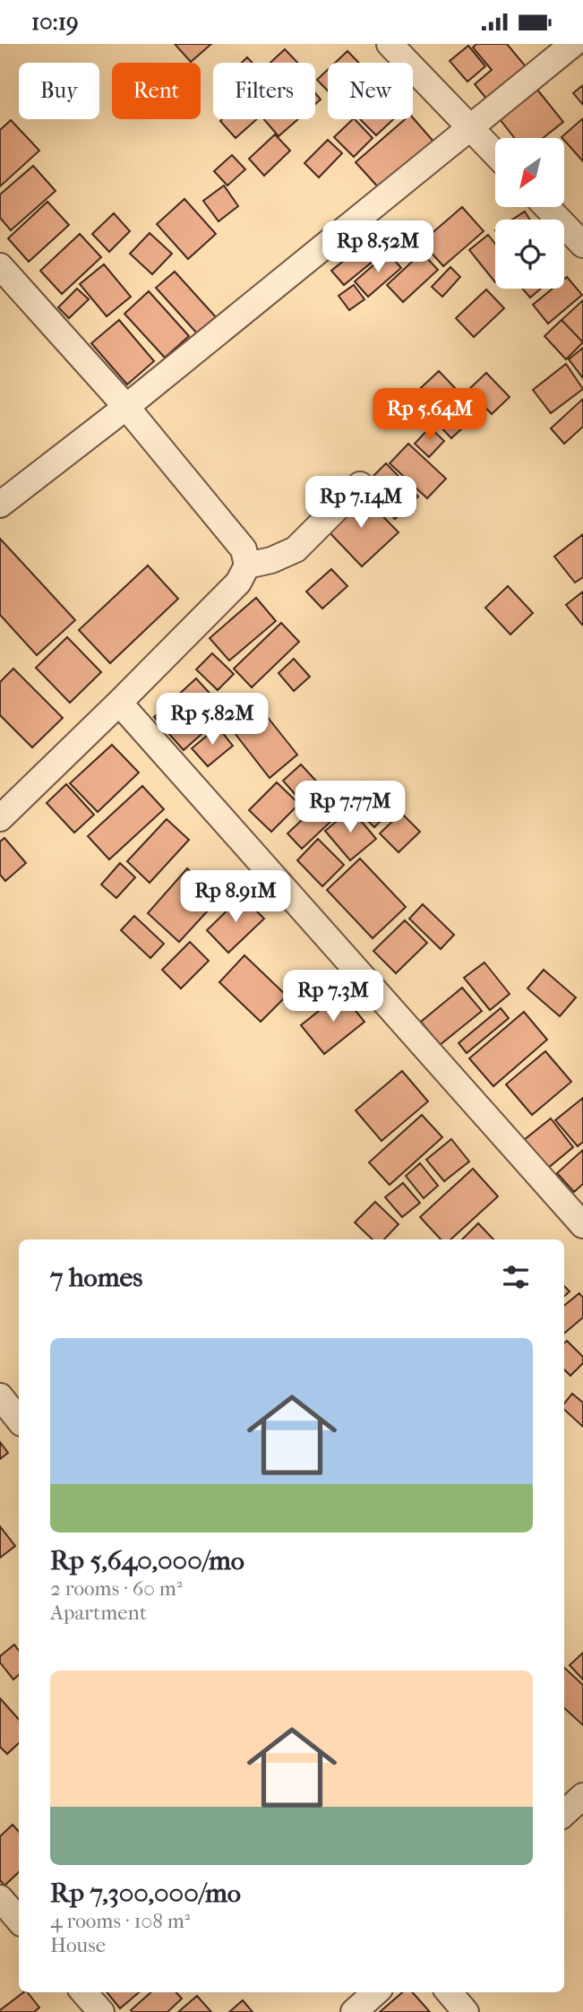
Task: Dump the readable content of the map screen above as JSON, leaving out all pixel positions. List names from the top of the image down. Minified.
{"north":"bottom left","page":{"status":"10:19","chip":["Buy","Rent","Filters","New"],"price":["Rp 8.52M","Rp 5.64M","Rp 7.14M","Rp 5.82M","Rp 7.77M","Rp 8.91M","Rp 7.3M"],"heading":"7 homes","list":[{"name":"Rp 5,640,000/mo","note":"2 rooms · 60 m² · Apartment"},{"name":"Rp 7,300,000/mo","note":"4 rooms · 108 m² · House"}]}}
